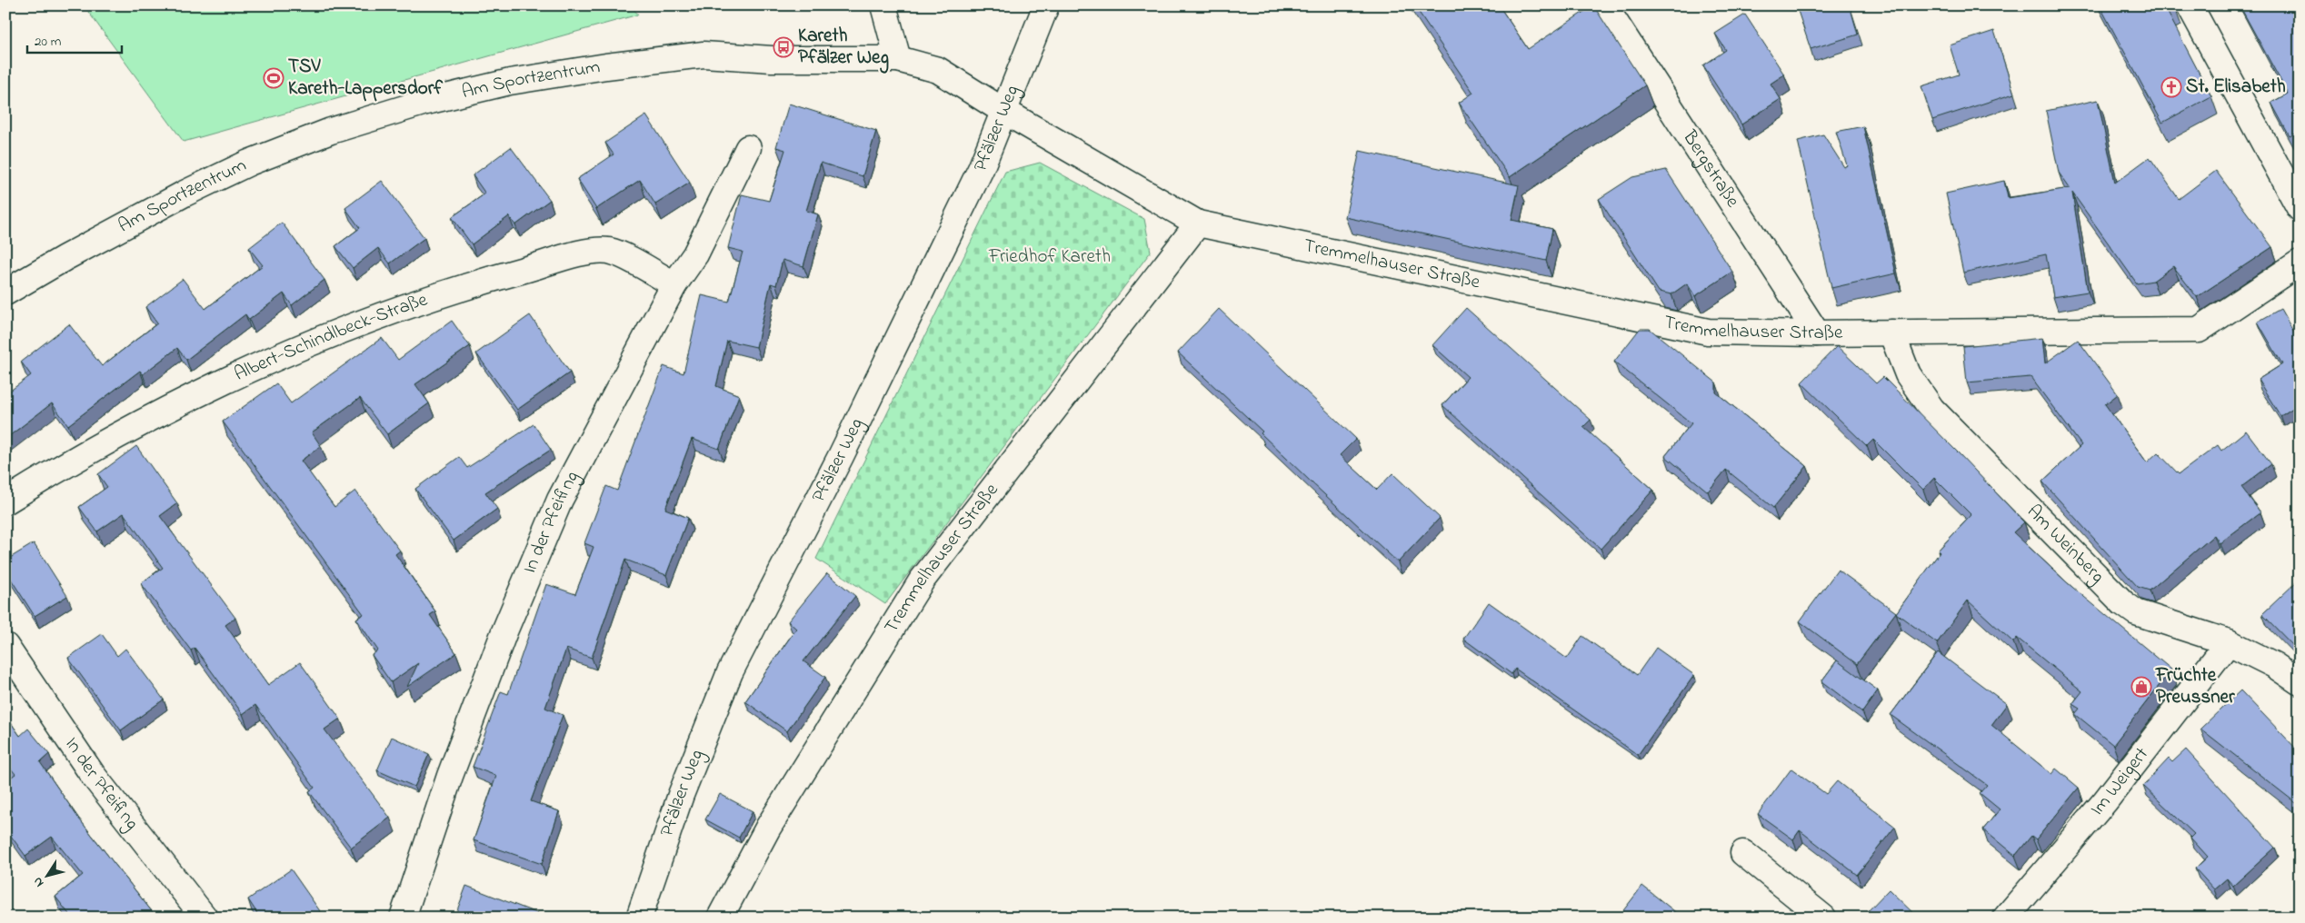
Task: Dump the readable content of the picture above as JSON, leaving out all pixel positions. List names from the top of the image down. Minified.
{"streets":{"street":["Am Sportzentrum","Pfälzer Weg","Bergstraße","Tremmelhauser Straße","Albert-Schindlbeck-Straße","In der Pfeifing","Am Weinberg","Im Weigert"]},"crossings":[["Am Sportzentrum","Pfälzer Weg"],["Am Sportzentrum","Tremmelhauser Straße"],["Pfälzer Weg","Tremmelhauser Straße"],["Bergstraße","Tremmelhauser Straße"],["Tremmelhauser Straße","Am Weinberg"],["Albert-Schindlbeck-Straße","In der Pfeifing"],["Am Weinberg","Im Weigert"]],"parks":["Friedhof Kareth"],"places":{"bus stop":["Kareth Pfälzer Weg"],"sports":["TSV Kareth-Lappersdorf"],"church":["St. Elisabeth"],"shop":["Früchte Preussner"]},"scale_bar":"20 m","north":"bottom left"}
